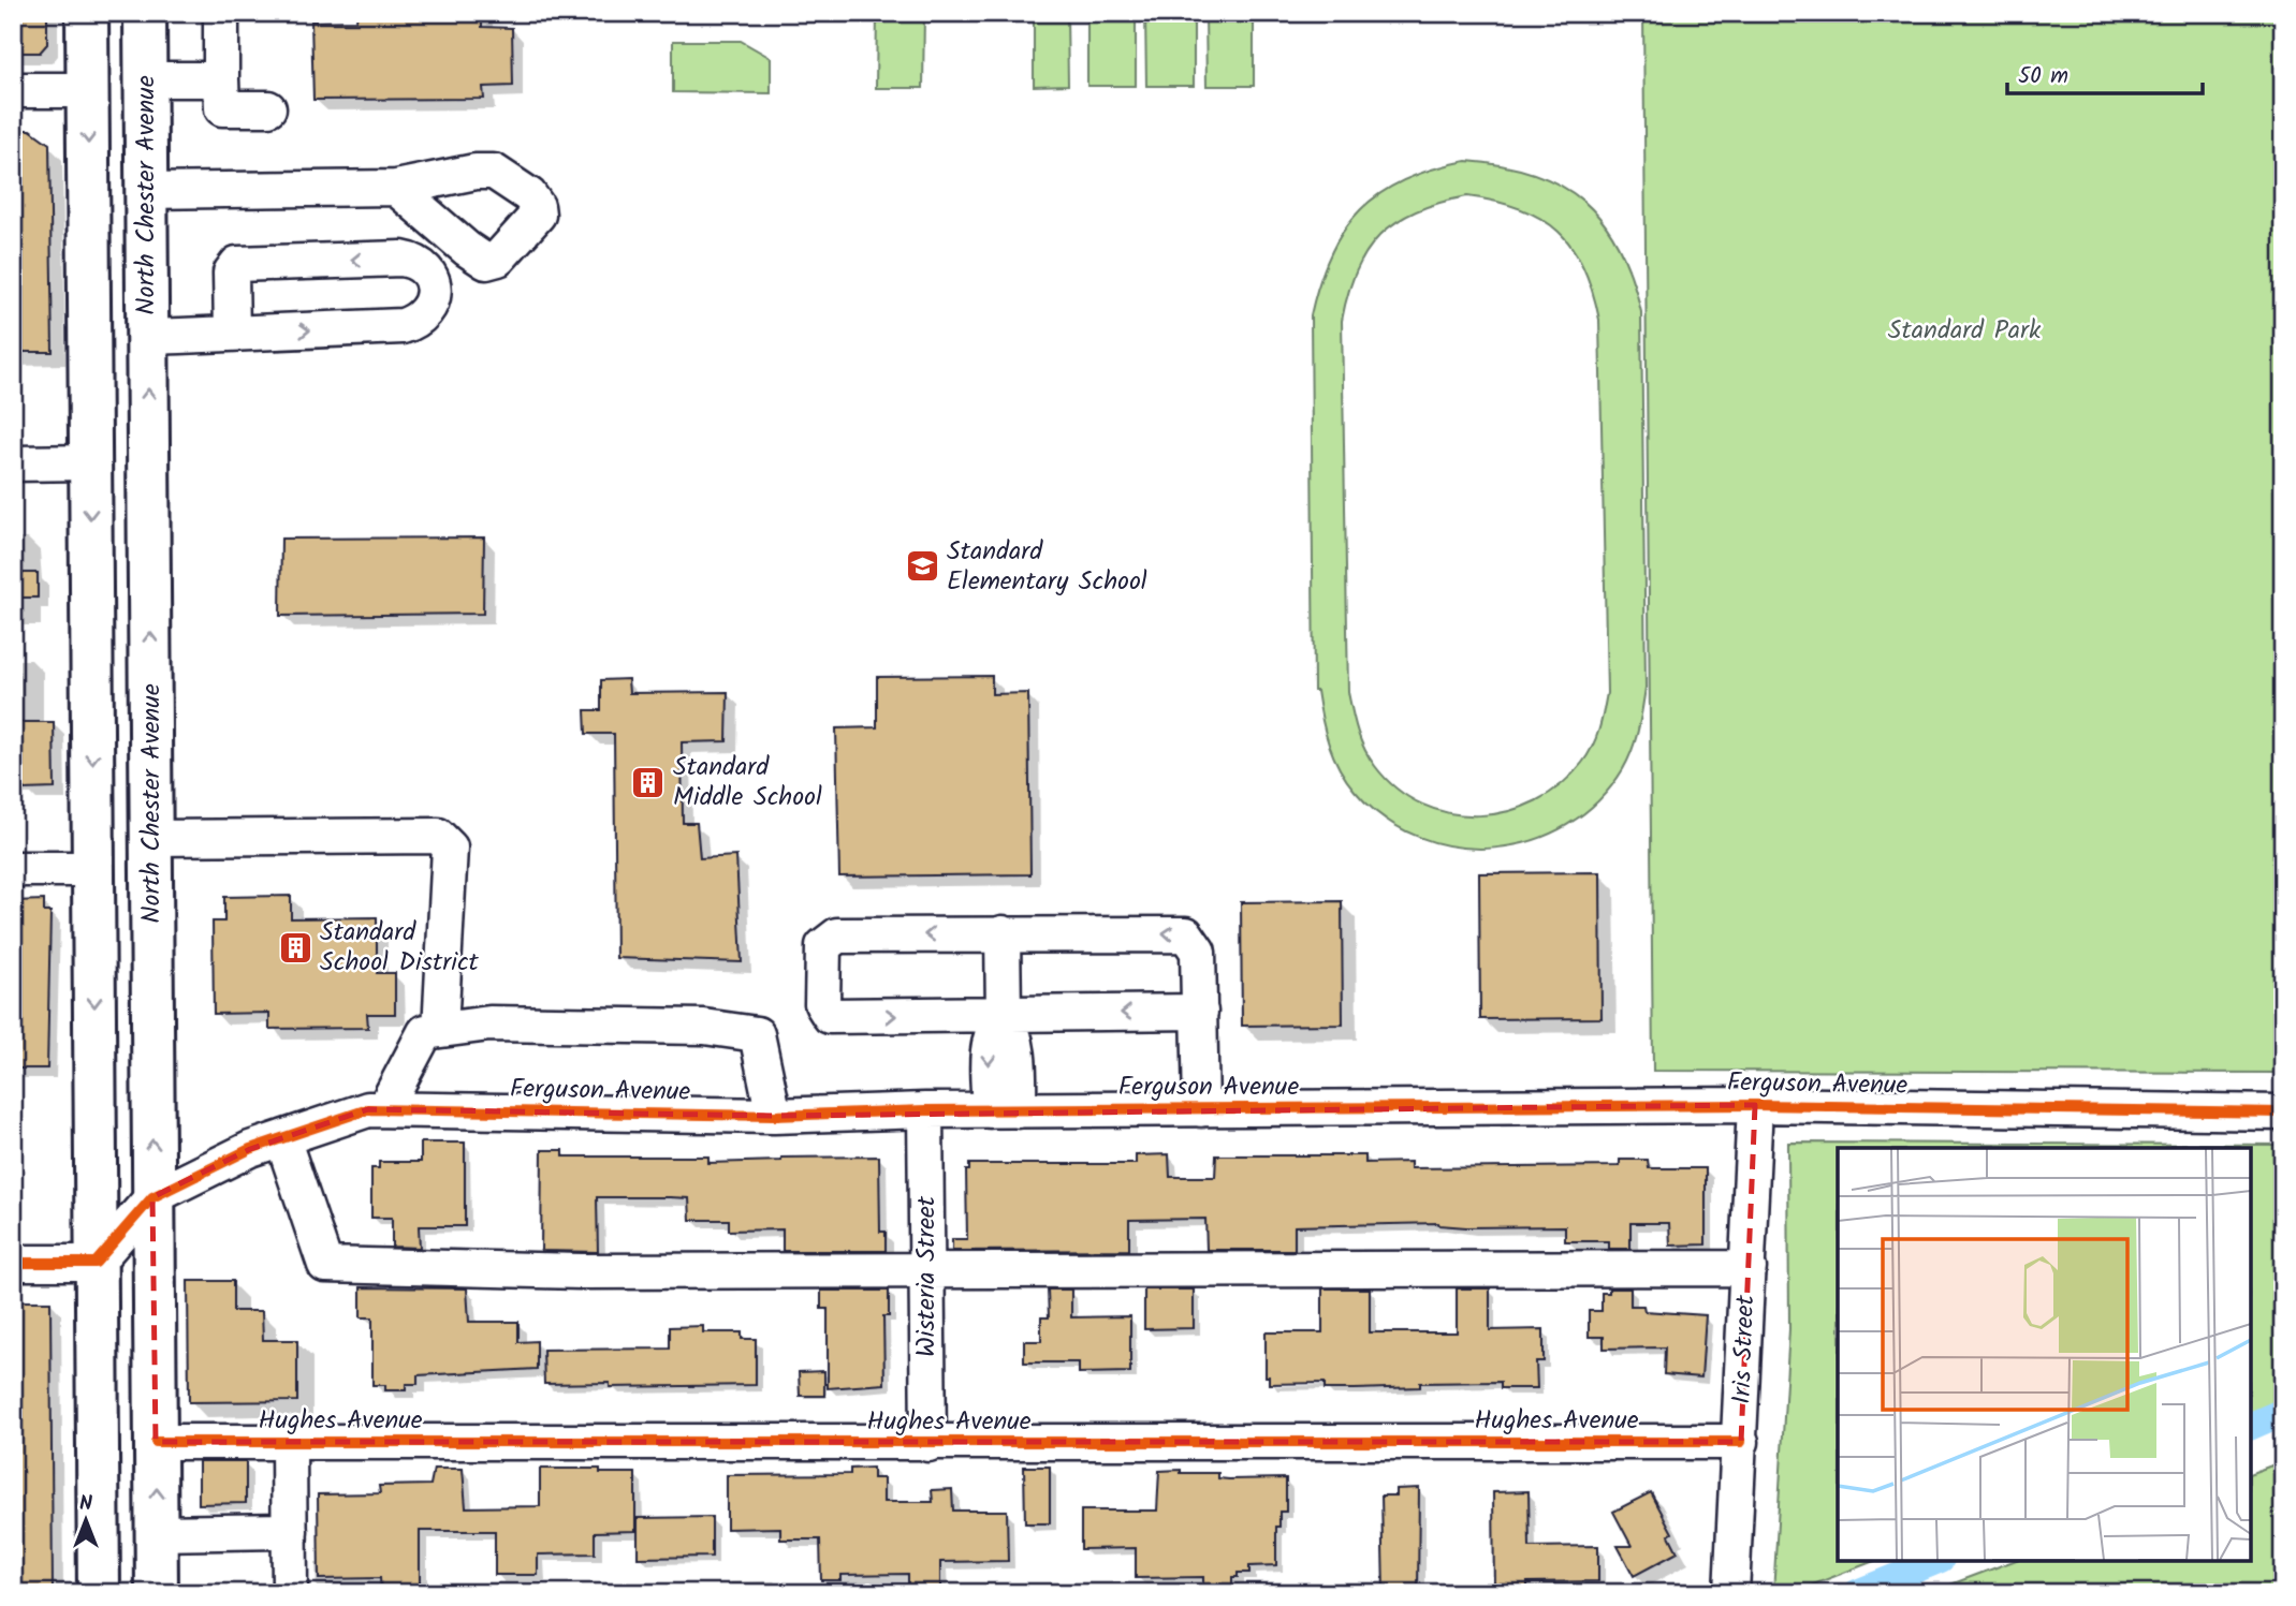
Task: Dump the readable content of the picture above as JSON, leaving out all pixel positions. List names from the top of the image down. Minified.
{"streets":{"main road":["North Chester Avenue"],"street":["Ferguson Avenue","Wisteria Street","Iris Street","Hughes Avenue"]},"crossings":[["North Chester Avenue","Ferguson Avenue"],["North Chester Avenue","Hughes Avenue"],["Ferguson Avenue","Wisteria Street"],["Ferguson Avenue","Iris Street"],["Wisteria Street","Hughes Avenue"],["Iris Street","Hughes Avenue"]],"parks":["Standard Park"],"places":{"school or university":["Standard Elementary School"],"building":["Standard Middle School","Standard School District"]},"scale_bar":"50 m","north":"top"}
